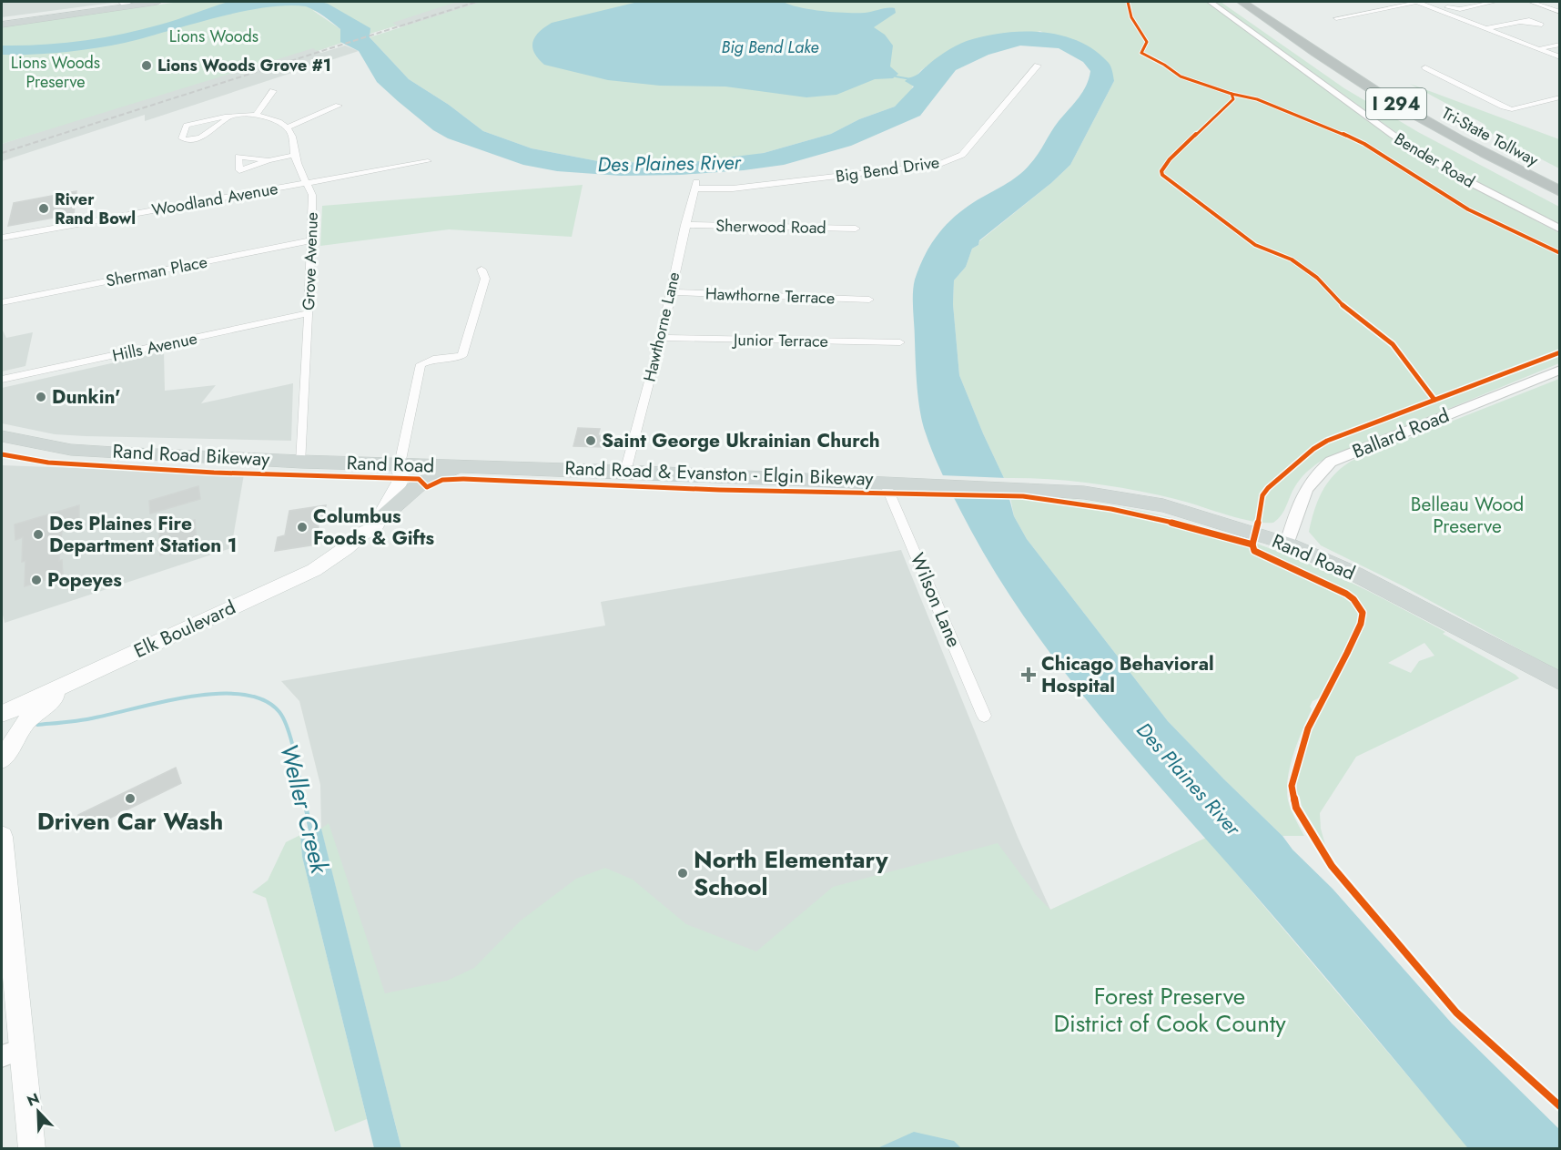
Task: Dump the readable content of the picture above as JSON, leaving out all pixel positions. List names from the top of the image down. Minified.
{"streets":{"highway":["I 294","Tri-State Tollway"],"main road":["Rand Road","Elk Boulevard"],"street":["Bender Road","Big Bend Drive","Woodland Avenue","Sherwood Road","Grove Avenue","Sherman Place","Hawthorne Terrace","Hawthorne Lane","Junior Terrace","Hills Avenue","Ballard Road","Wilson Lane"],"cycle path":["Rand Road Bikeway"]},"crossings":[["Big Bend Drive","Hawthorne Lane"],["Woodland Avenue","Grove Avenue"],["Sherwood Road","Hawthorne Lane"],["Grove Avenue","Sherman Place"],["Grove Avenue","Hills Avenue"],["Grove Avenue","Rand Road"],["Hawthorne Terrace","Hawthorne Lane"],["Hawthorne Lane","Junior Terrace"],["Hawthorne Lane","Rand Road"],["Ballard Road","Rand Road"],["Rand Road","Wilson Lane"],["Rand Road","Elk Boulevard"]],"water":["Big Bend Lake","Des Plaines River","Weller Creek"],"parks":["Lions Woods","Lions Woods Preserve","Belleau Wood Preserve","Forest Preserve District of Cook County"],"places":{"other":["Lions Woods Grove #1","River Rand Bowl","Dunkin'","Saint George Ukrainian Church","Columbus Foods & Gifts","Des Plaines Fire Department Station 1","Popeyes","Driven Car Wash","North Elementary School"],"health":["Chicago Behavioral Hospital"]},"north":"top left"}
